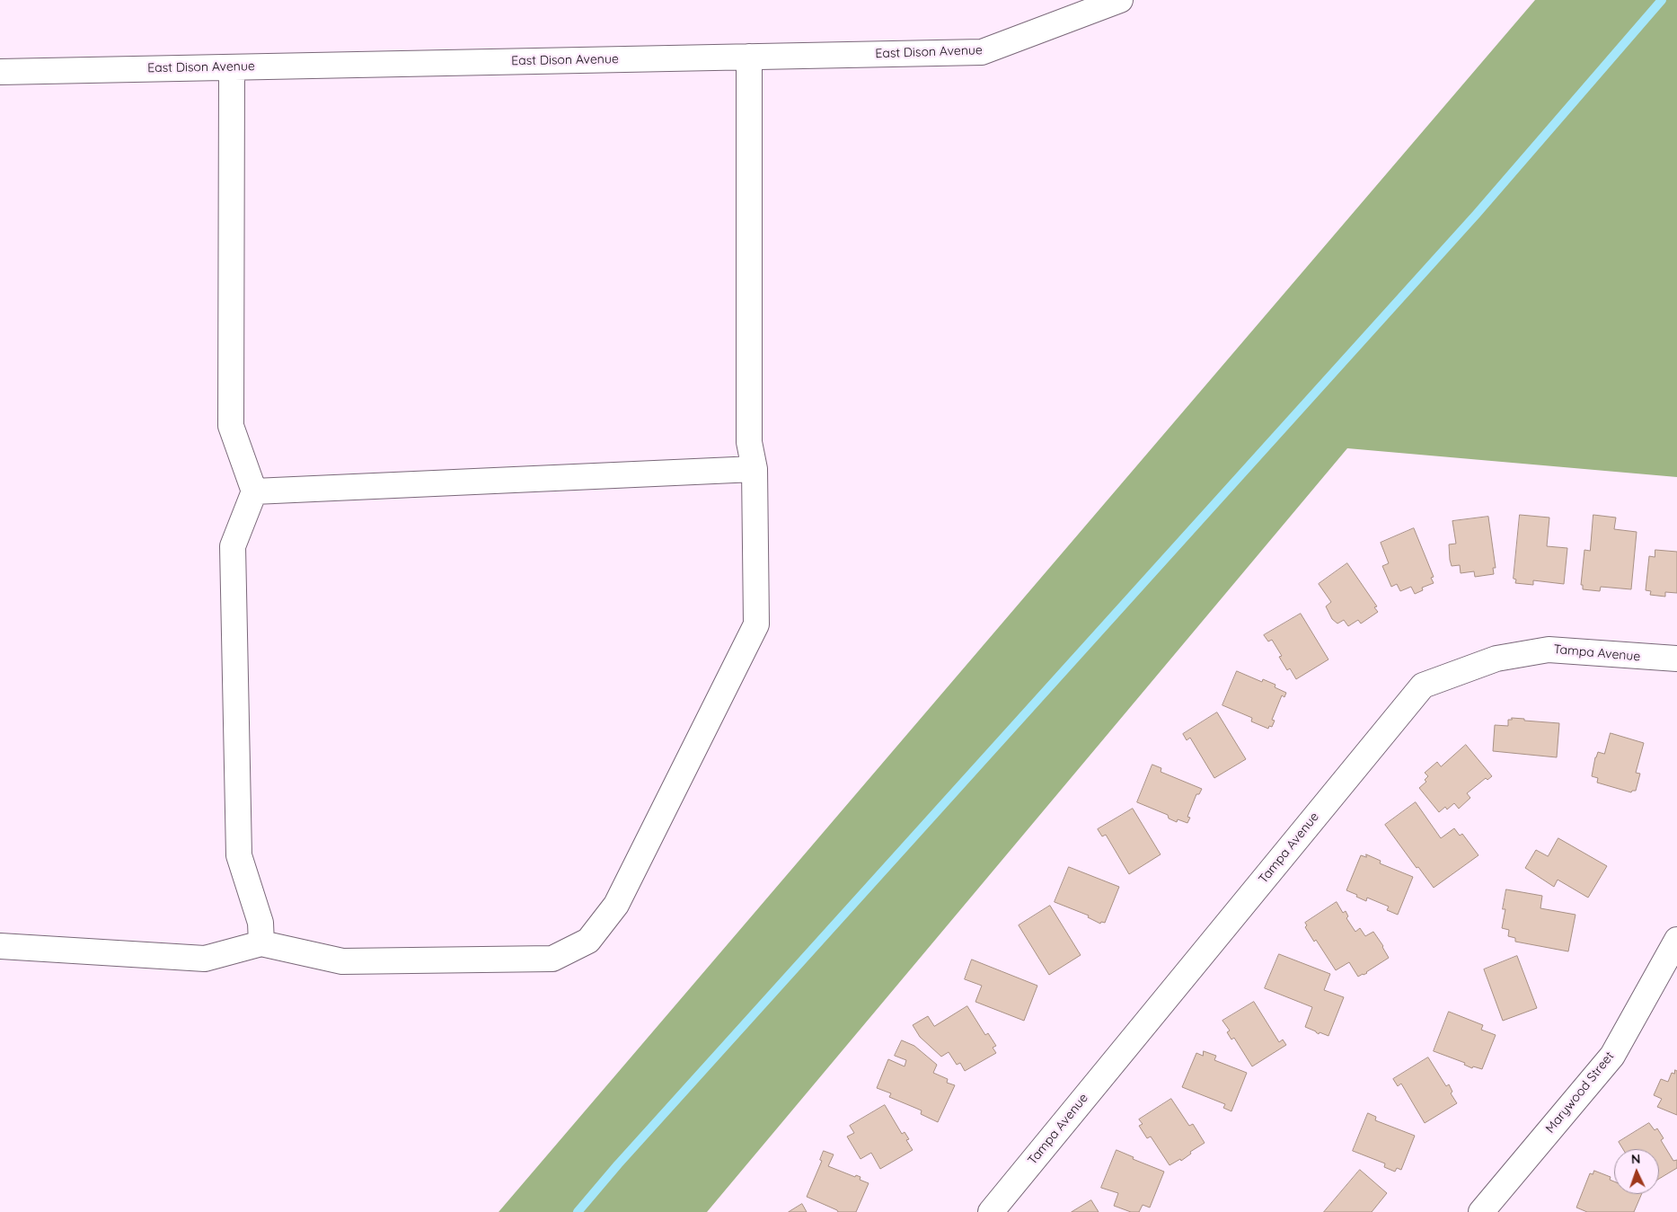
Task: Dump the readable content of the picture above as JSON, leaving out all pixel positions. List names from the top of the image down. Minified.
{"streets":{"street":["East Dison Avenue","Tampa Avenue","Marywood Street"]},"north":"top"}
